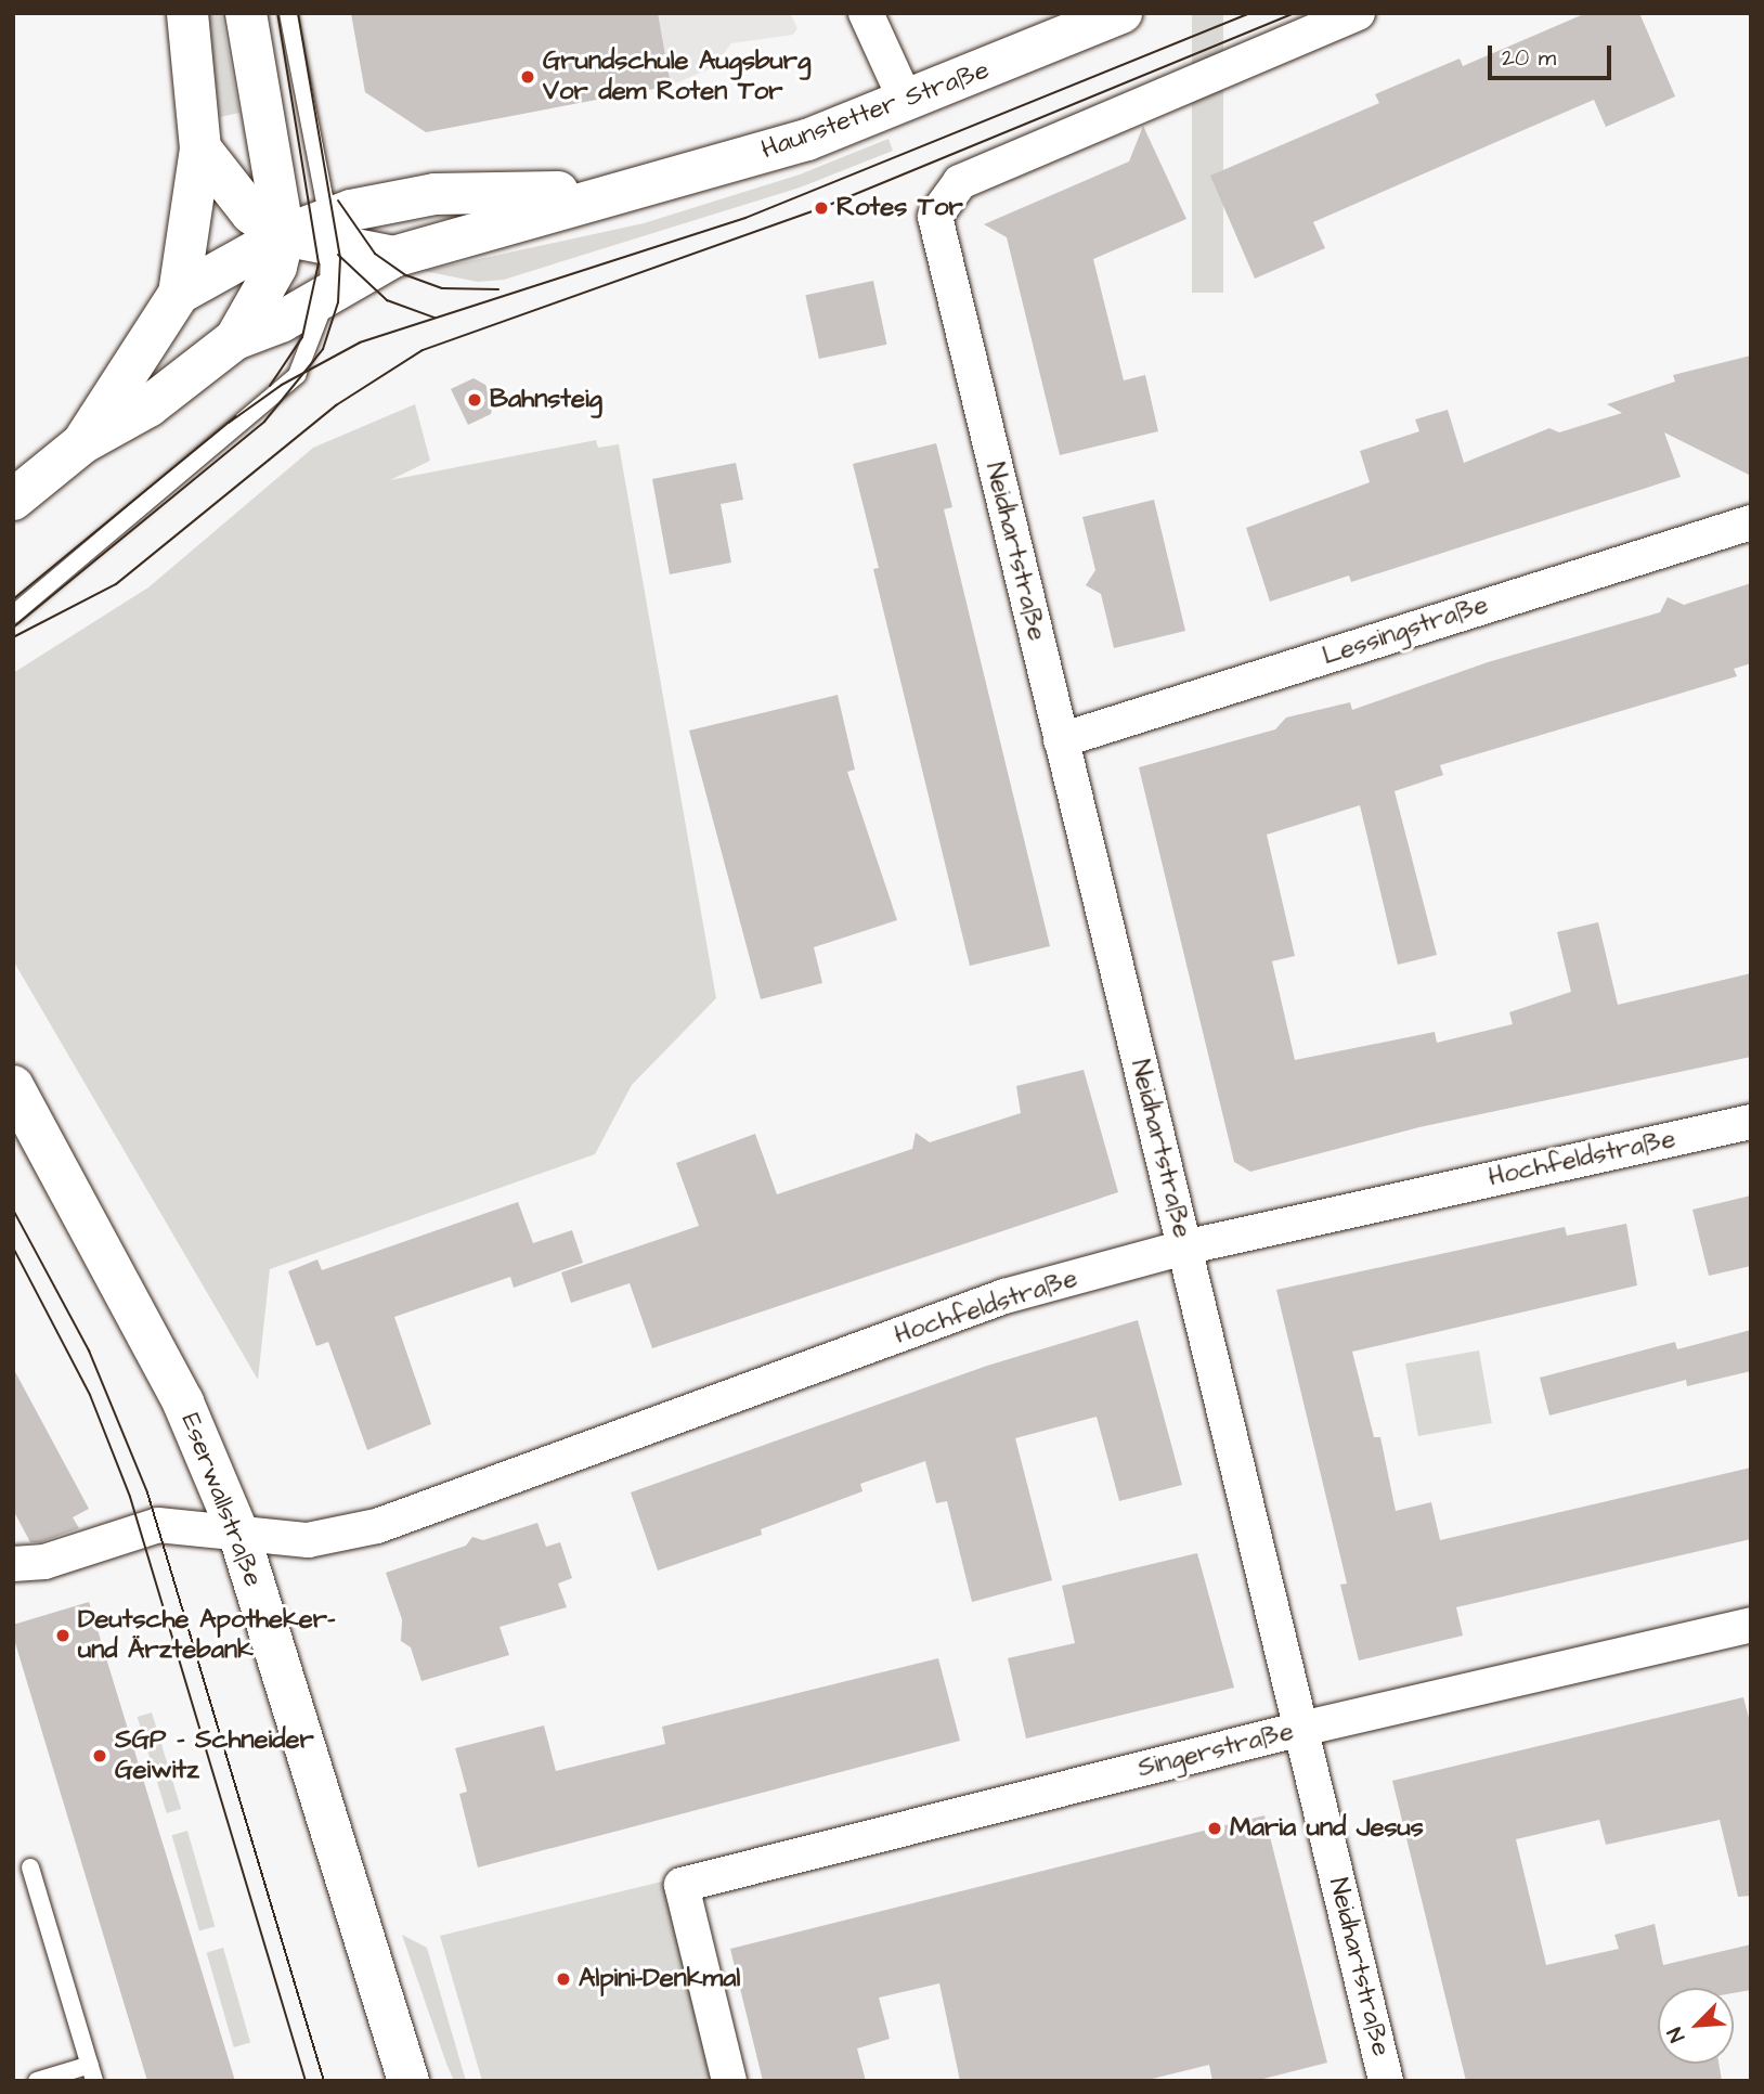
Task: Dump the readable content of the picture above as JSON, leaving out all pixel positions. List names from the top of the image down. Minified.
{"streets":{"main road":["Haunstetter Straße","Eserwallstraße"],"street":["Neidhartstraße","Lessingstraße","Hochfeldstraße","Singerstraße"]},"crossings":[["Neidhartstraße","Lessingstraße"],["Neidhartstraße","Hochfeldstraße"],["Neidhartstraße","Singerstraße"],["Hochfeldstraße","Eserwallstraße"]],"places":["Grundschule Augsburg Vor dem Roten Tor","Rotes Tor","Bahnsteig","Deutsche Apotheker- und Ärztebank","SGP - Schneider Geiwitz","Maria und Jesus","Alpini-Denkmal"],"scale_bar":"20 m","north":"bottom left"}
